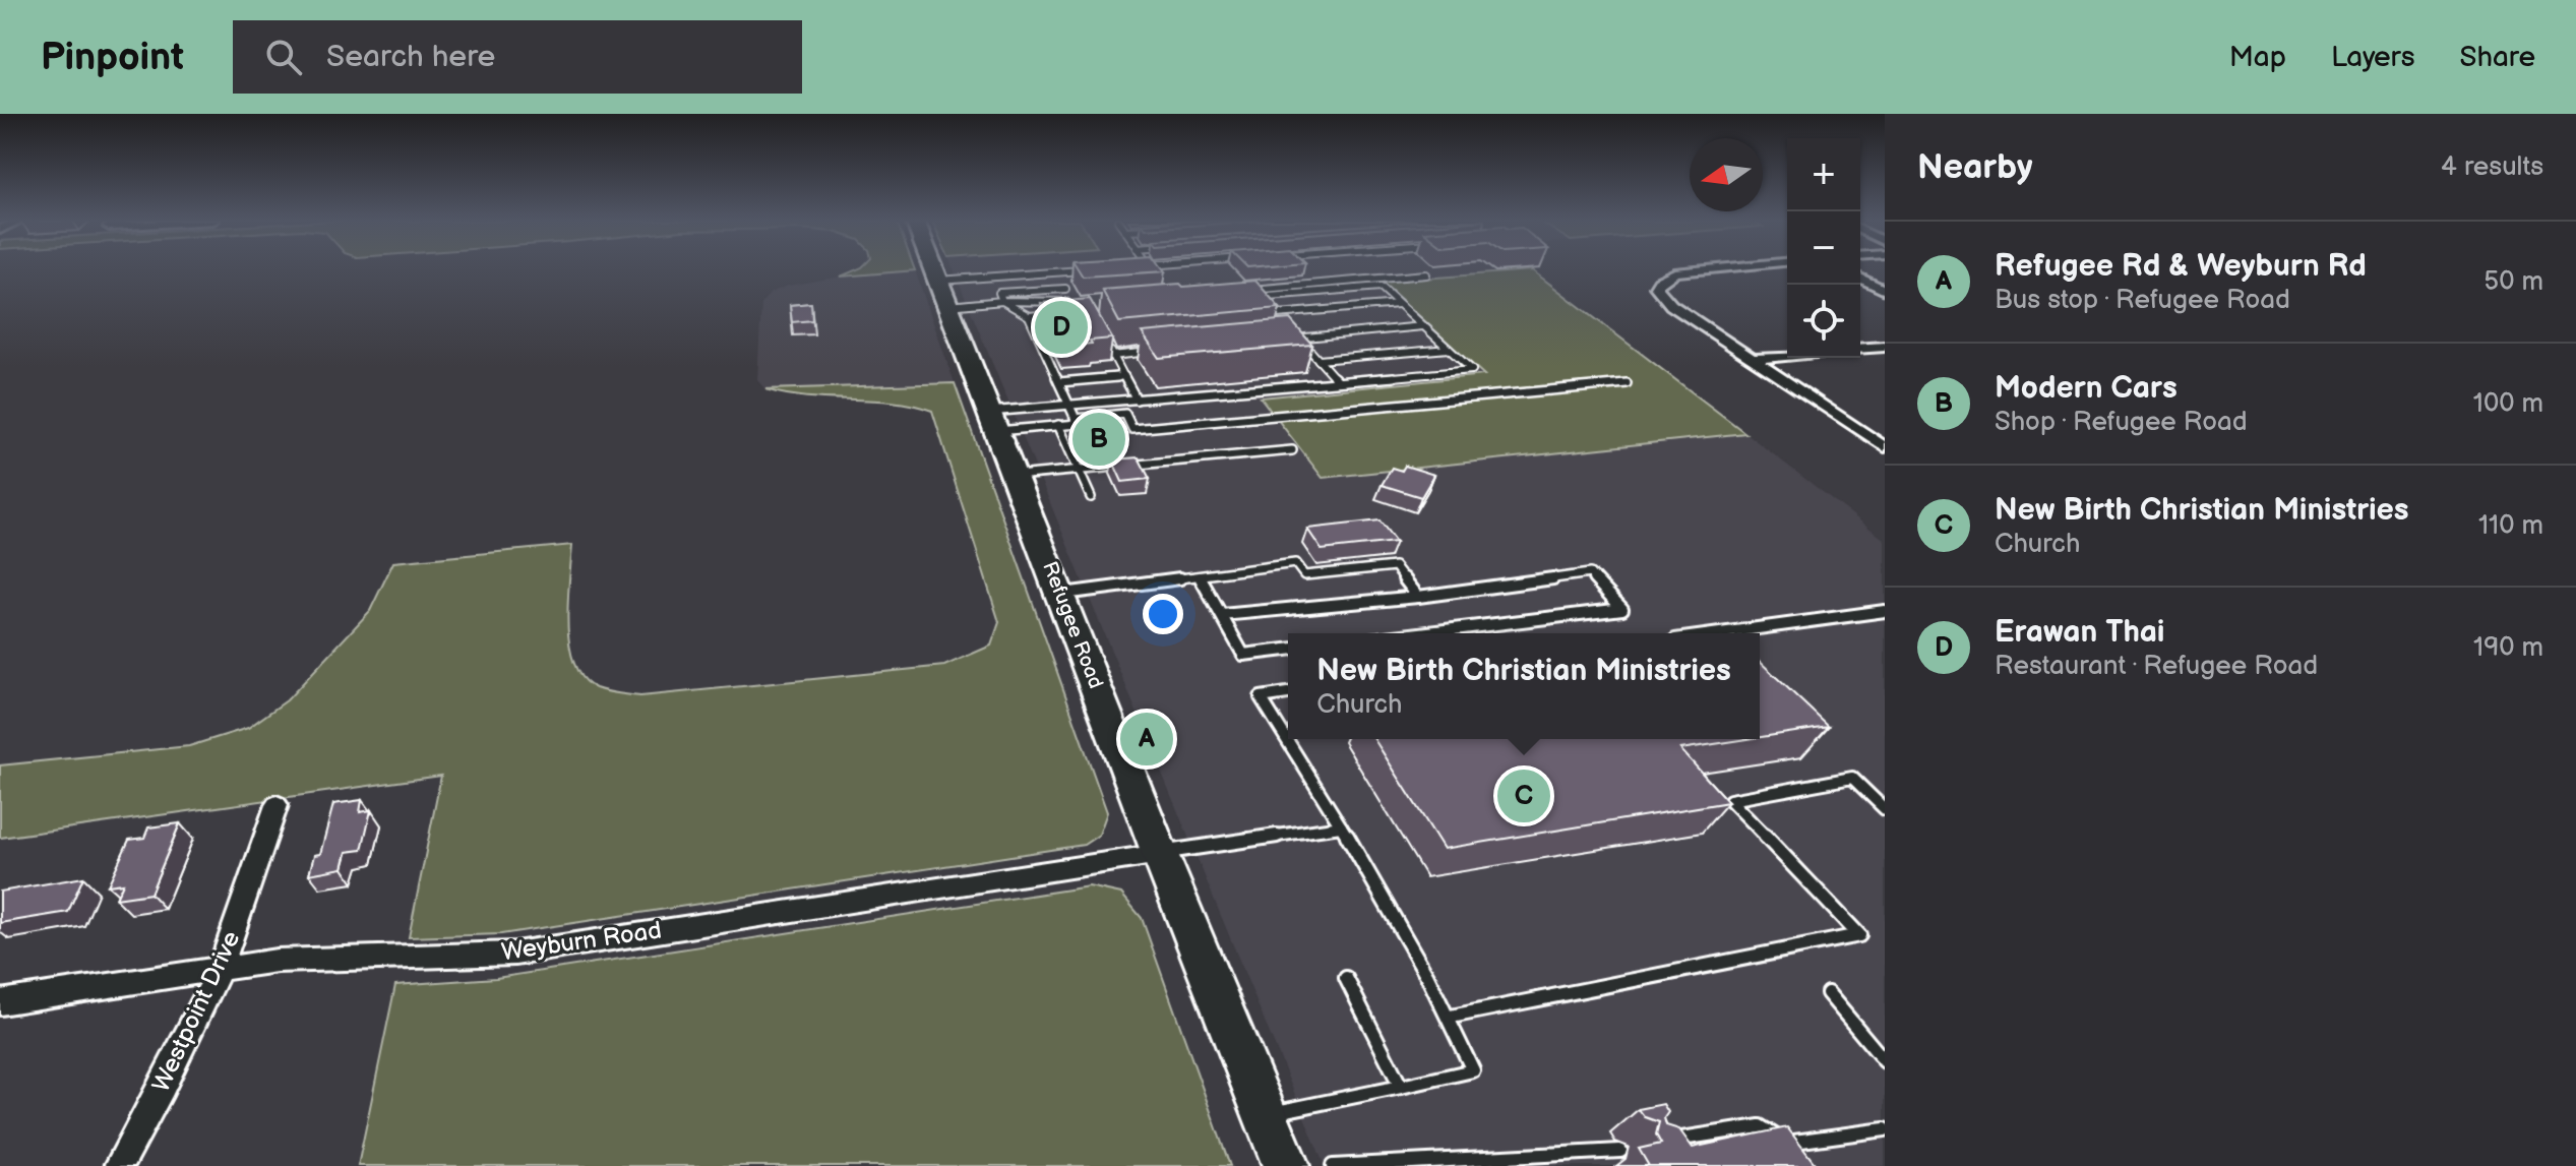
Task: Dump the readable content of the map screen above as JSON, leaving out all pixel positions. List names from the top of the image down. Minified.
{"streets":{"main road":["Refugee Road"],"street":["Weyburn Road","Westpoint Drive"]},"crossings":[["Refugee Road","Weyburn Road"],["Weyburn Road","Westpoint Drive"]],"north":"left","page":{"header":"Pinpoint","search":"Search here","nav":["Map","Layers","Share"],"heading":["Nearby","4 results"],"map_buttons":["+","−"],"list":[{"mark":"A","name":"Refugee Rd & Weyburn Rd","note":"Bus stop · Refugee Road","value":"50 m"},{"mark":"B","name":"Modern Cars","note":"Shop · Refugee Road","value":"100 m"},{"mark":"C","name":"New Birth Christian Ministries","note":"Church","value":"110 m"},{"mark":"D","name":"Erawan Thai","note":"Restaurant · Refugee Road","value":"190 m"}],"pins":["D","B","A","C"],"popup":["New Birth Christian Ministries","Church"]}}
